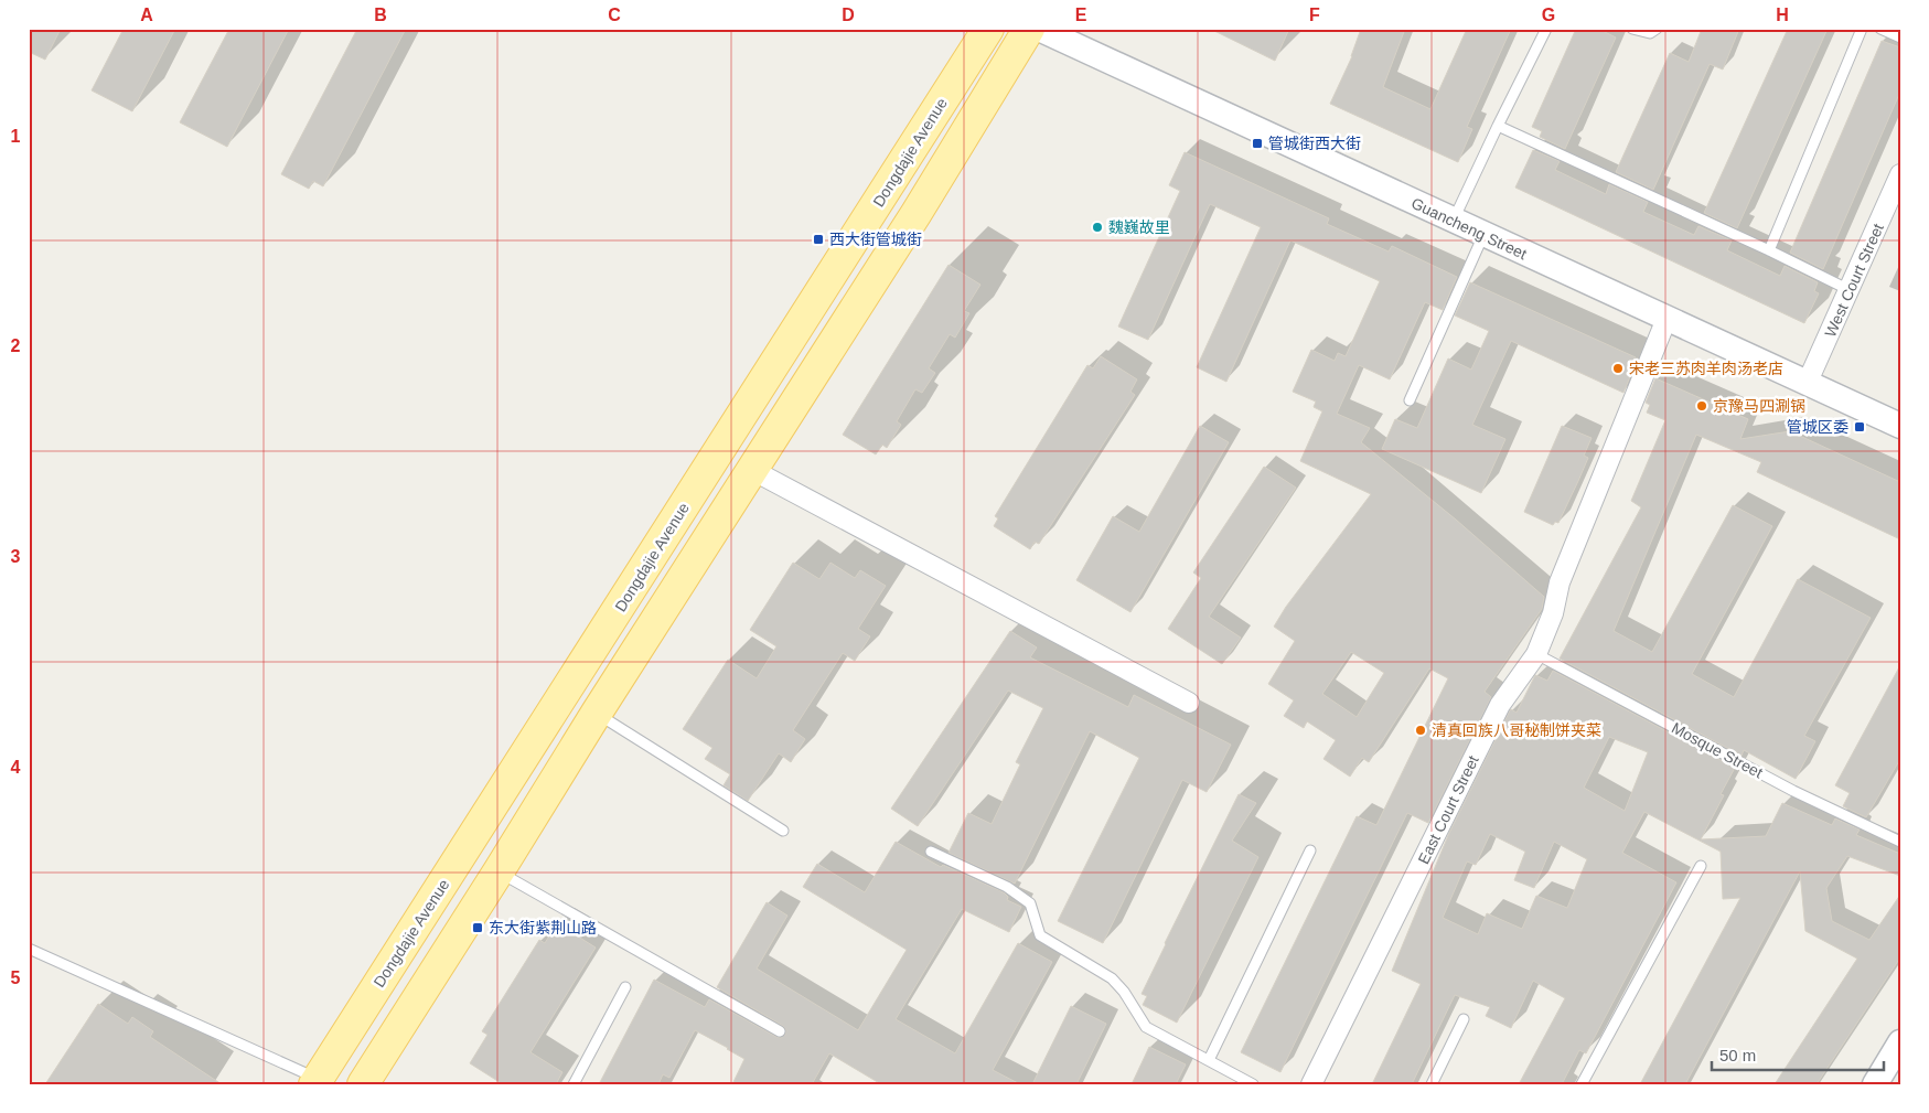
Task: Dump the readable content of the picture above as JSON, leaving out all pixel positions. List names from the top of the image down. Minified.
{"streets":{"main road":["Dongdajie Avenue"],"street":["Guancheng Street","West Court Street","East Court Street"],"lane":["Mosque Street"]},"crossings":[["Guancheng Street","West Court Street"],["Guancheng Street","East Court Street"],["Mosque Street","East Court Street"]],"places":{"transit":["管城街西大街","西大街管城街","管城区委","东大街紫荆山路"],"other":["魏巍故里","宋老三苏肉羊肉汤老店","京豫马四涮锅","清真回族八哥秘制饼夹菜"]},"scale_bar":"50 m","grid":{"columns":["A","B","C","D","E","F","G","H"],"rows":["1","2","3","4","5"]}}
